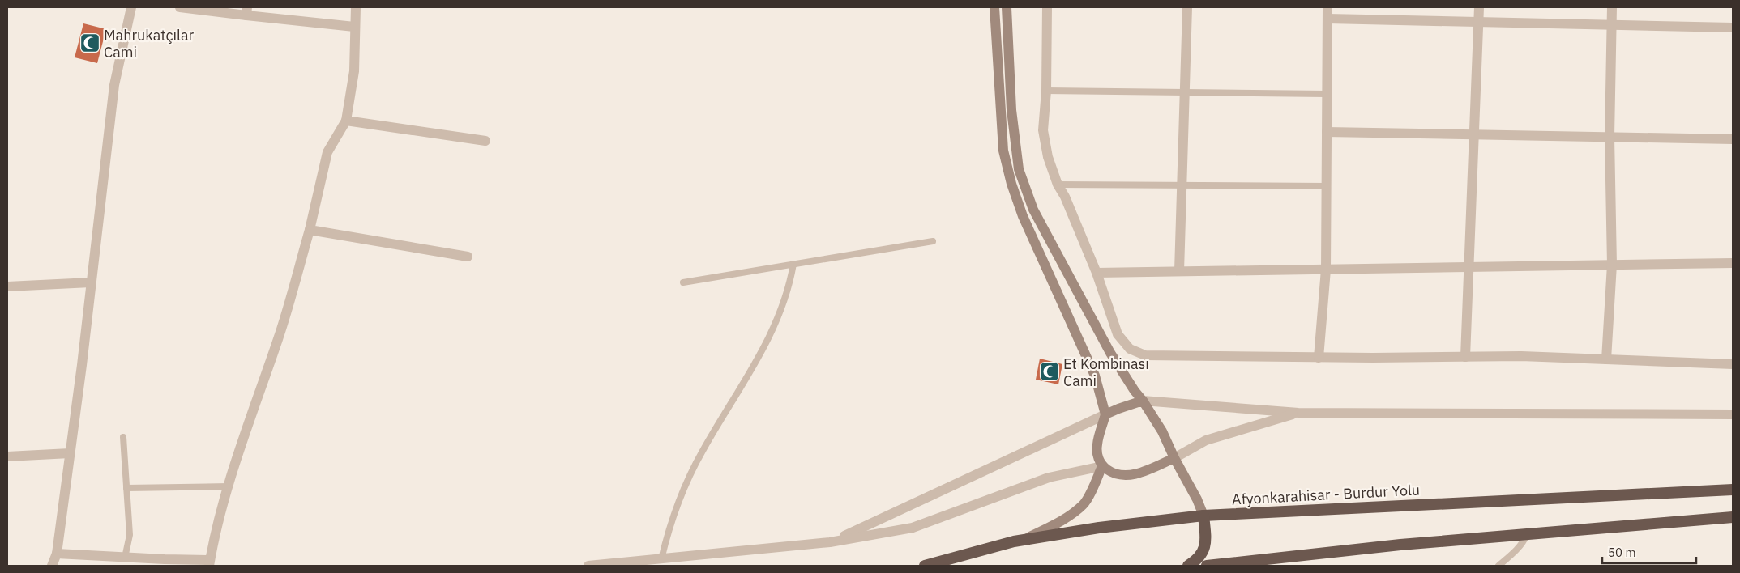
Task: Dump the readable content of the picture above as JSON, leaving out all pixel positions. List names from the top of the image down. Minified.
{"streets":{"highway":["Afyonkarahisar - Burdur Yolu"]},"places":{"mosque":["Mahrukatçılar Cami","Et Kombinası Cami"]},"scale_bar":"50 m"}
